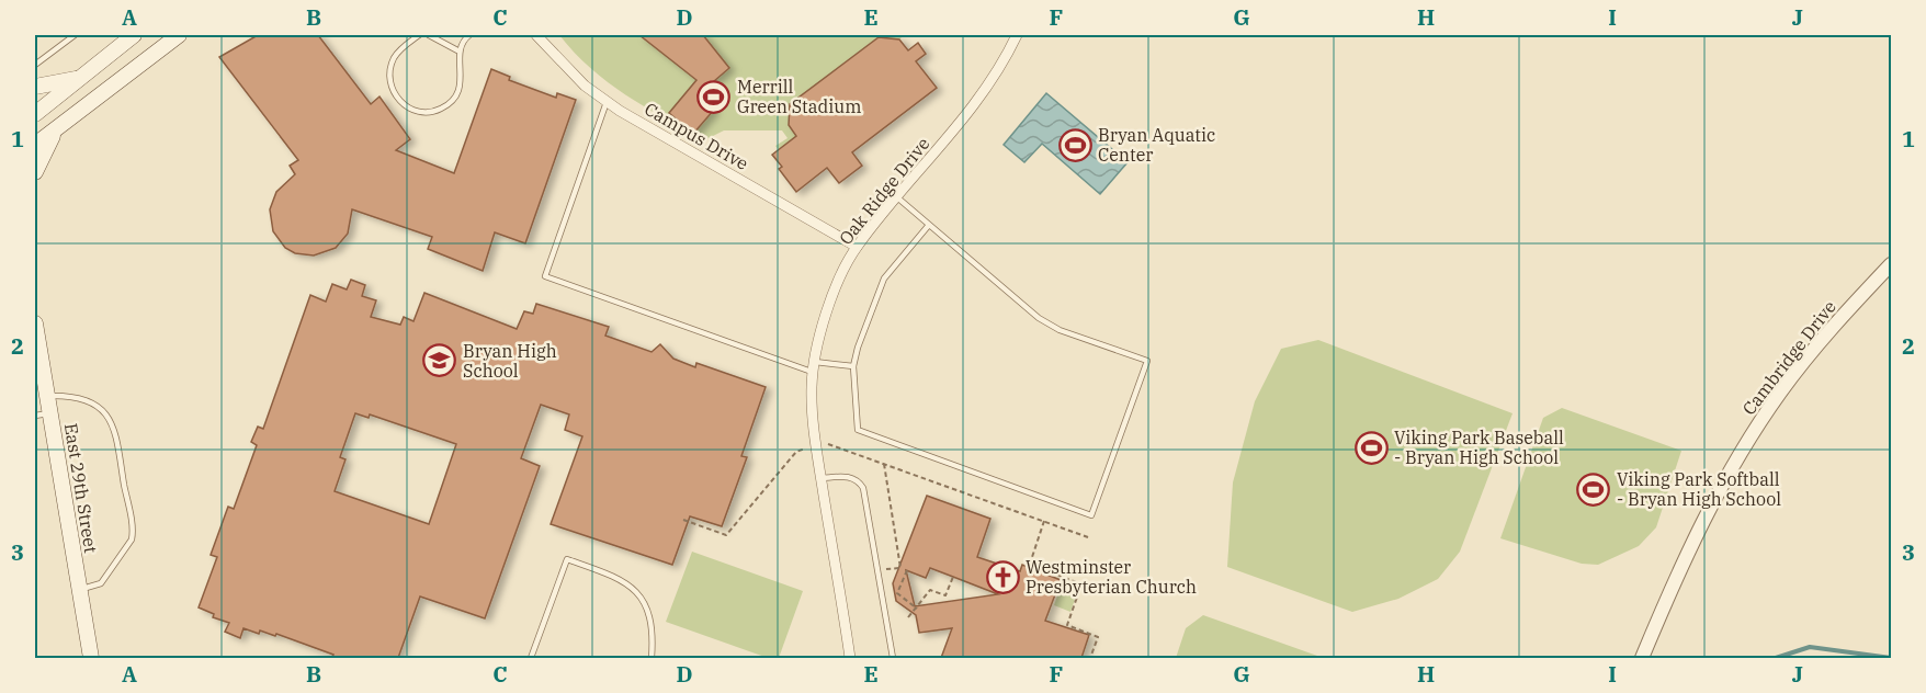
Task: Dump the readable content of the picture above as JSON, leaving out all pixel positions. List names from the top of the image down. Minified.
{"streets":{"main road":["East 29th Street"],"street":["Campus Drive","Oak Ridge Drive","Cambridge Drive"]},"crossings":[["Campus Drive","Oak Ridge Drive"]],"places":{"sports":["Merrill Green Stadium","Bryan Aquatic Center","Viking Park Baseball - Bryan High School","Viking Park Softball - Bryan High School"],"school or university":["Bryan High School"],"church":["Westminster Presbyterian Church"]},"grid":{"columns":["A","B","C","D","E","F","G","H","I","J"],"rows":["1","2","3"]}}
